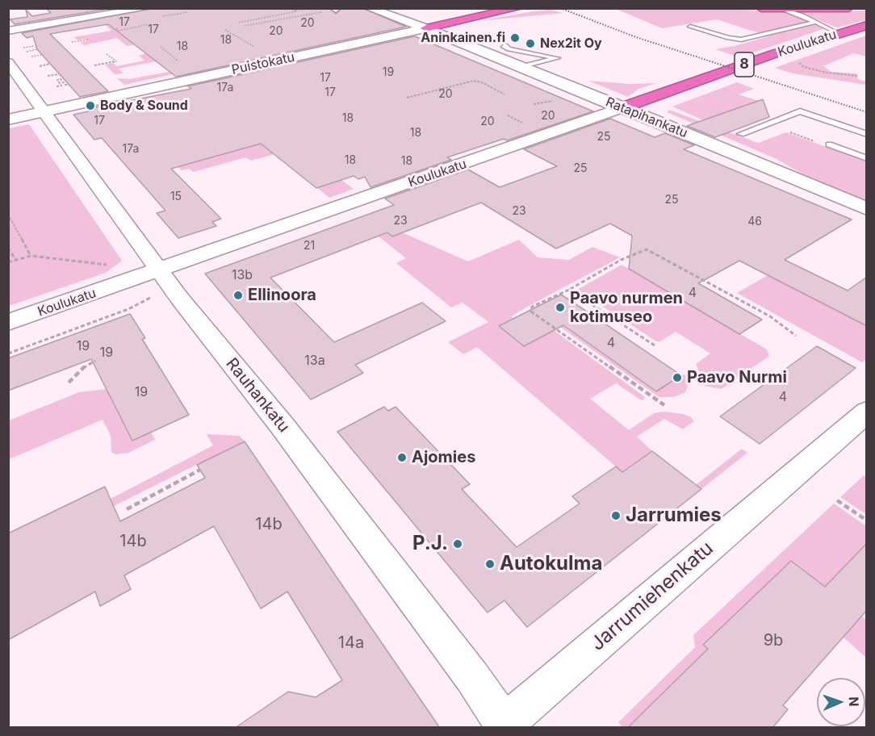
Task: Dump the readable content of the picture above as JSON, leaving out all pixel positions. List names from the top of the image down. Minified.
{"streets":{"highway":["Koulukatu","Puistokatu","8"],"main road":["Ratapihankatu"],"street":["Rauhankatu","Jarrumiehenkatu"]},"crossings":[["Koulukatu","Ratapihankatu"],["Koulukatu","Rauhankatu"],["Puistokatu","Ratapihankatu"],["Puistokatu","Rauhankatu"],["Rauhankatu","Jarrumiehenkatu"]],"places":["Aninkainen.fi","Nex2it Oy","Body & Sound","Ellinoora","Paavo nurmen kotimuseo","Paavo Nurmi","Ajomies","Jarrumies","P.J.","Autokulma"],"house_numbers":["17","20","17","20","18","18","19","17","17a","17","20","20","18","17","20","18","25","17a","18","18","25","15","25","23","23","46","21","13b","4","4","19","19","13a","19","4","14b","14b","9b","14a"],"north":"right"}
